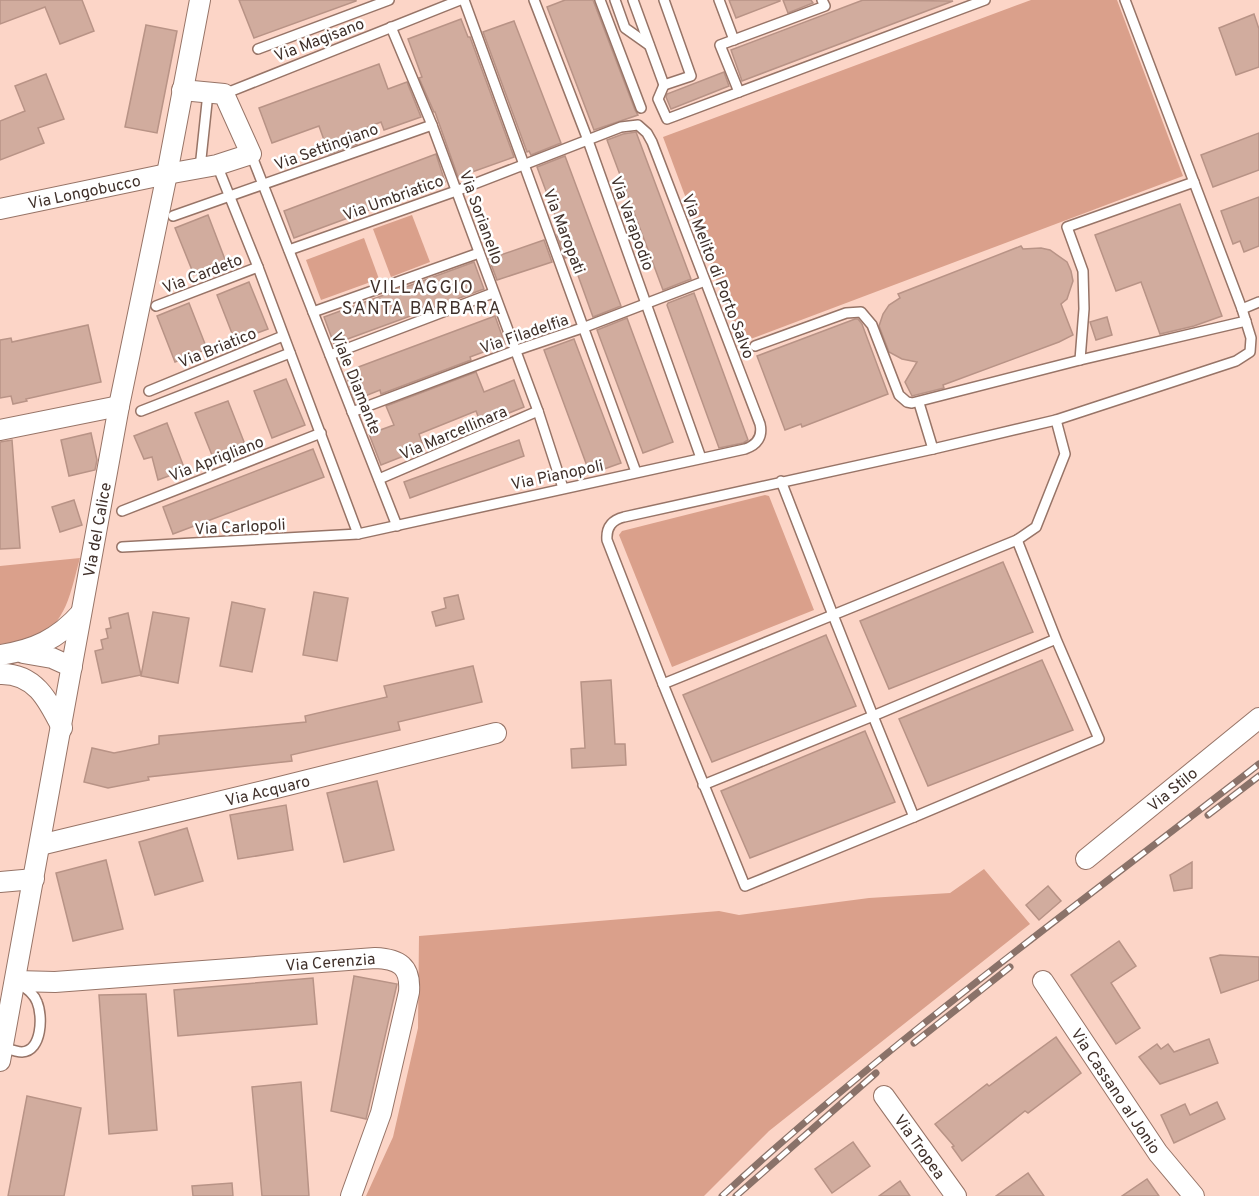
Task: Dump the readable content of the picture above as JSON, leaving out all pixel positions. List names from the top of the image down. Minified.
{"streets":{"street":["Via Longobucco","Via del Calice","Via Stilo","Via Acquaro","Via Cerenzia","Via Cassano al Jonio","Via Tropea"],"lane":["Via Magisano","Via Settingiano","Via Umbriatico","Via Sorianello","Via Varapodio","Via Maropati","Via Cardeto","Via Melito di Porto Salvo","Via Filadelfia","Via Briatico","Viale Diamante","Via Marcellinara","Via Aprigliano","Via Pianopoli","Via Carlopoli"]},"crossings":[["Via Magisano","Via Sorianello"],["Via Magisano","Via Maropati"],["Via Settingiano","Via Sorianello"],["Via Settingiano","Viale Diamante"],["Via Longobucco","Viale Diamante"],["Via Longobucco","Via del Calice"],["Via Umbriatico","Via Sorianello"],["Via Umbriatico","Via Varapodio"],["Via Umbriatico","Via Maropati"],["Via Umbriatico","Via Melito di Porto Salvo"],["Via Umbriatico","Viale Diamante"],["Via Sorianello","Via Filadelfia"],["Via Sorianello","Via Marcellinara"],["Via Sorianello","Via Pianopoli"],["Via Varapodio","Via Filadelfia"],["Via Varapodio","Via Pianopoli"],["Via Maropati","Via Filadelfia"],["Via Maropati","Via Pianopoli"],["Via Melito di Porto Salvo","Via Filadelfia"],["Via Melito di Porto Salvo","Via Pianopoli"],["Via Filadelfia","Viale Diamante"],["Viale Diamante","Via Marcellinara"],["Viale Diamante","Via Pianopoli"],["Via Pianopoli","Via Carlopoli"],["Via del Calice","Via Acquaro"],["Via del Calice","Via Cerenzia"]],"districts":["VILLAGGIO SANTA BARBARA"]}
